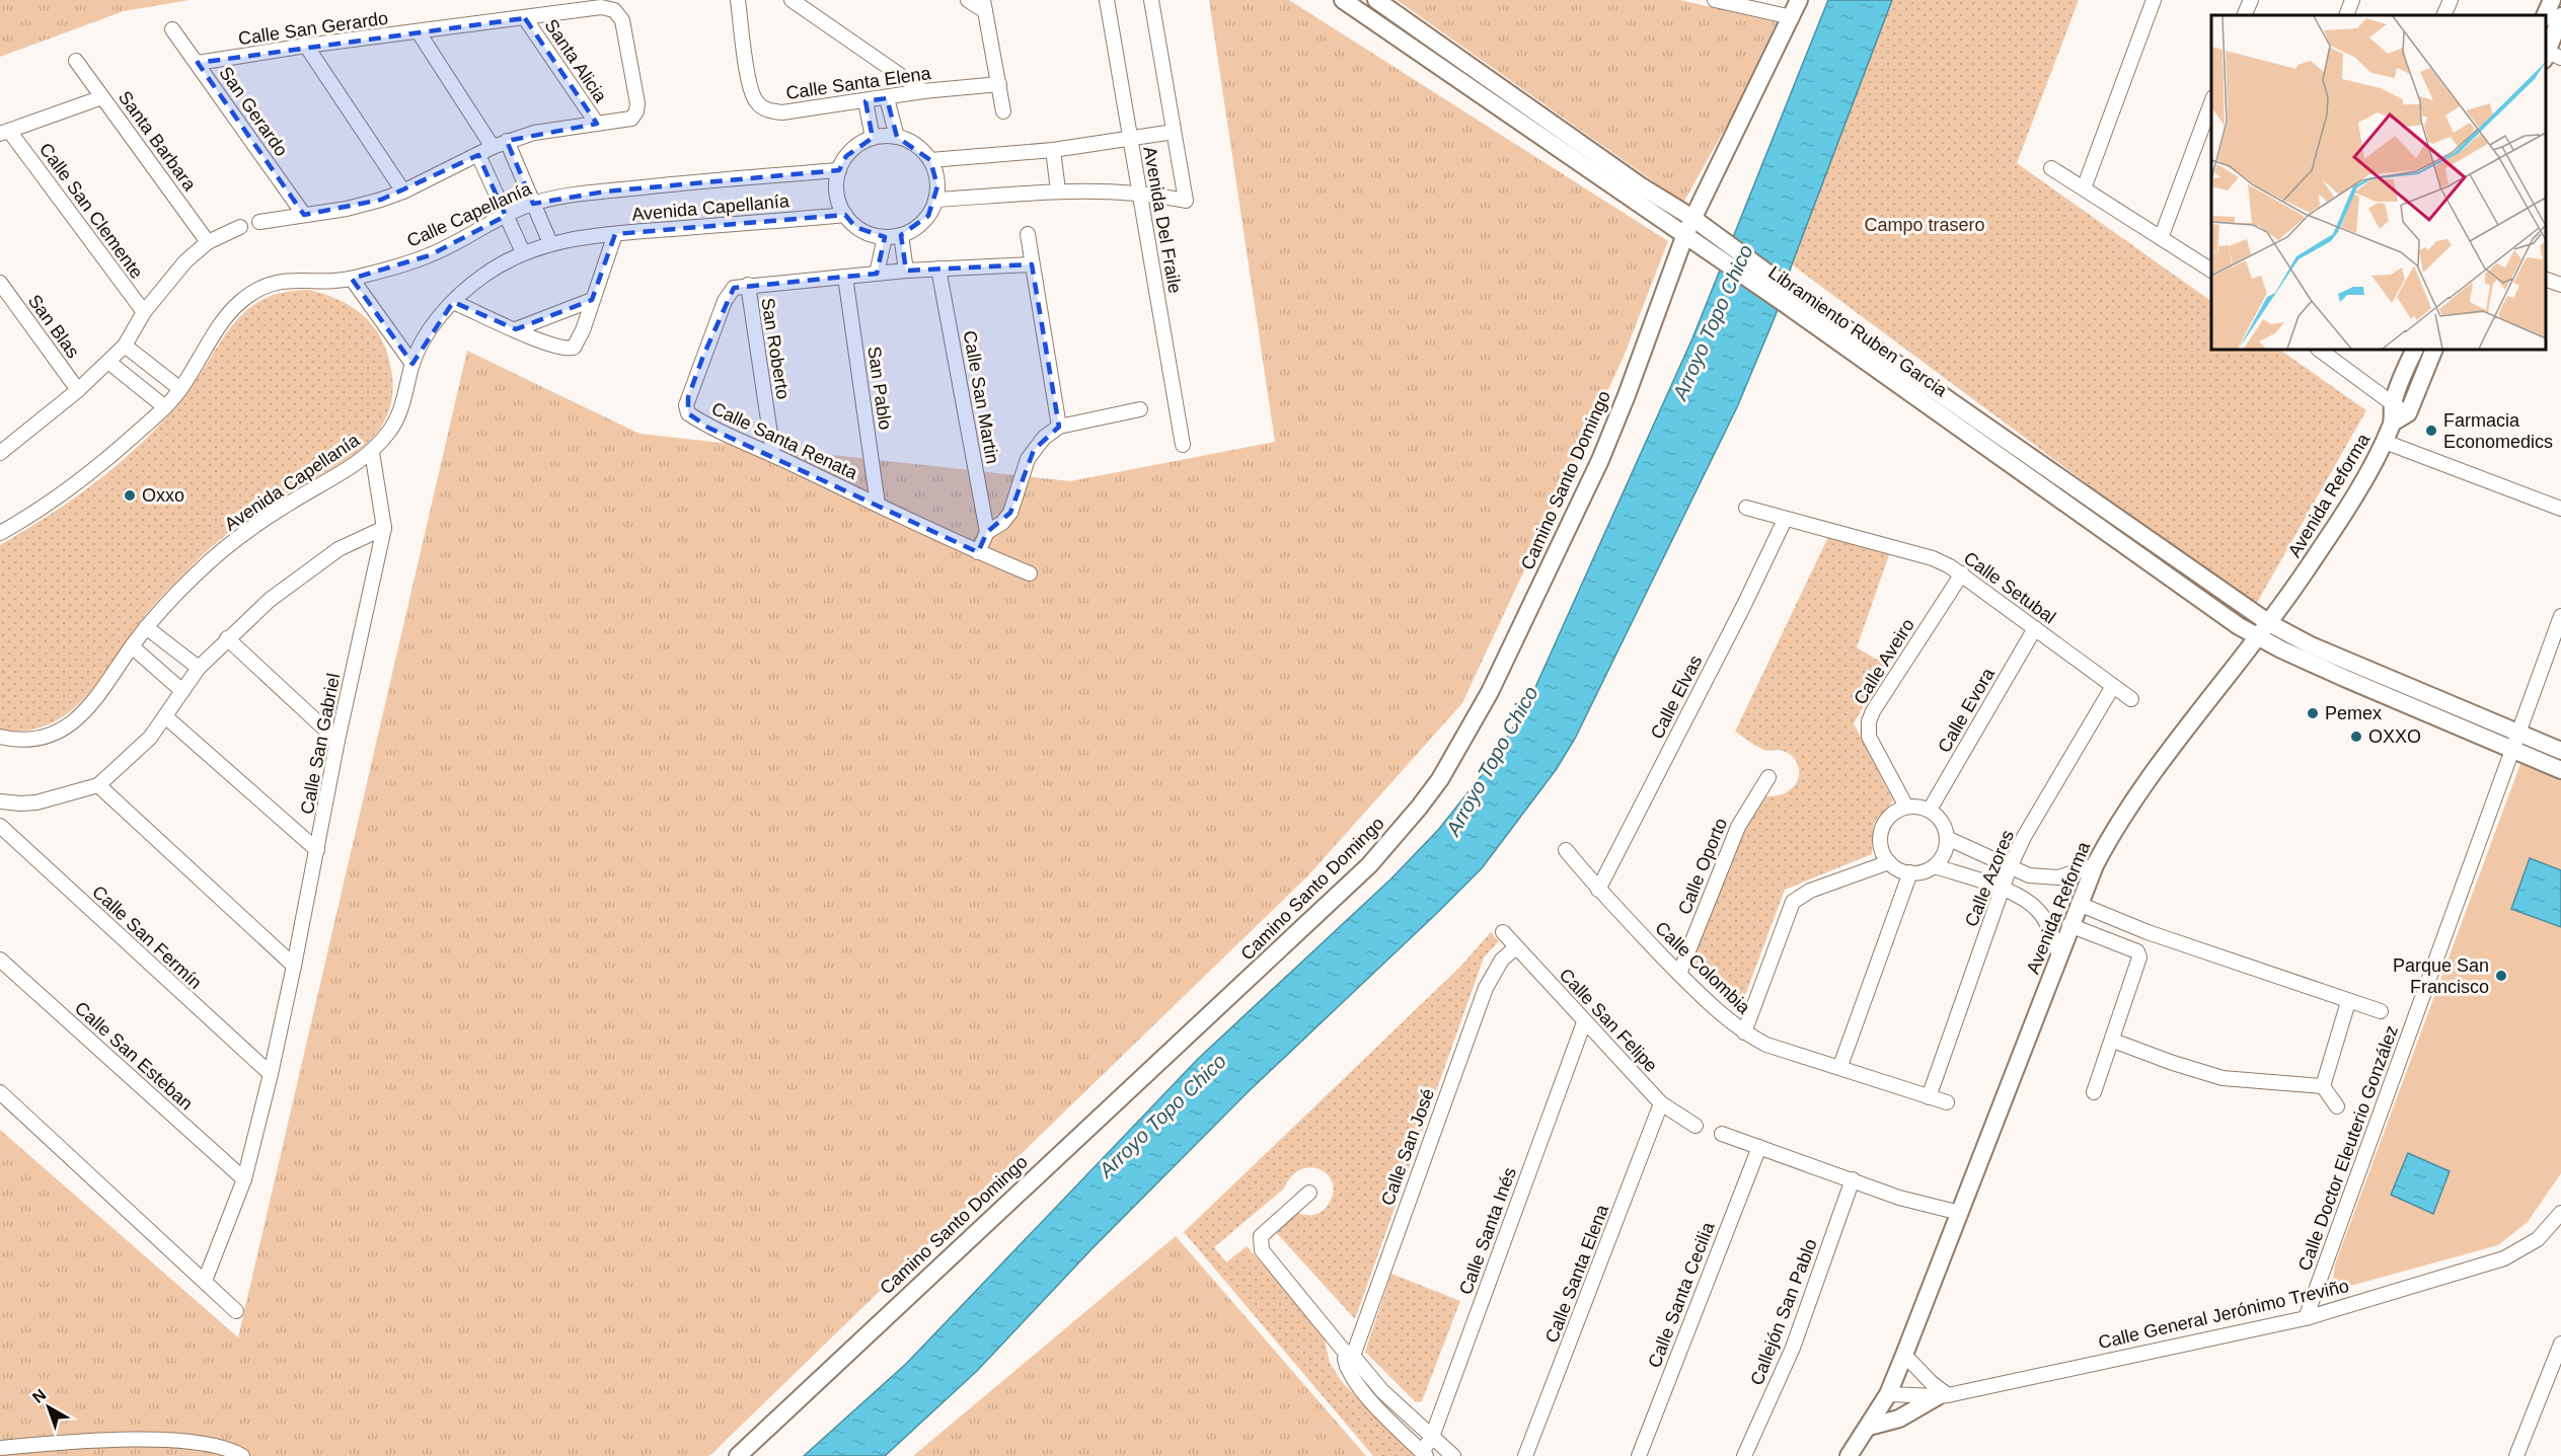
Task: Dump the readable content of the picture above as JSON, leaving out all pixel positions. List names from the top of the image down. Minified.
{"streets":{"street":["Calle San Gerardo","Santa Alicia","Calle Santa Elena","San Gerardo","Santa Barbara","Avenida Capellanía","Calle San Clemente","Calle Capellanía","Avenida Del Fraile","San Blas","Libramiento Ruben Garcia","San Roberto","San Pablo","Calle San Martin","Calle Santa Renata","Camino Santo Domingo","Avenida Reforma","Calle Setubal","Calle Aveiro","Calle Elvas","Calle Evora","Calle San Gabriel","Calle Oporto","Calle Azores","Calle San Fermín","Calle Colombia","Calle San Felipe","Calle San Esteban","Calle San José","Calle Doctor Eleuterio González","Calle Santa Inés","Calle Santa Cecilia","Callejón San Pablo","Calle General Jerónimo Treviño"]},"crossings":[["Calle San Gerardo","Santa Alicia"],["Calle San Gerardo","San Gerardo"],["Calle Santa Elena","Calle San Felipe"],["Avenida Capellanía","Calle Capellanía"],["Avenida Capellanía","Calle San Gabriel"],["Libramiento Ruben Garcia","Camino Santo Domingo"],["Libramiento Ruben Garcia","Avenida Reforma"],["San Roberto","Calle Santa Renata"],["San Pablo","Calle Santa Renata"],["Calle San Martin","Calle Santa Renata"],["Avenida Reforma","Calle General Jerónimo Treviño"],["Calle Setubal","Calle Aveiro"],["Calle Setubal","Calle Elvas"],["Calle Setubal","Calle Evora"],["Calle Setubal","Calle Azores"],["Calle Aveiro","Calle Evora"],["Calle Elvas","Calle Colombia"],["Calle San Gabriel","Calle San Fermín"],["Calle Oporto","Calle Colombia"],["Calle Azores","Calle Colombia"],["Calle San Felipe","Calle San José"],["Calle San Felipe","Calle Santa Inés"],["Calle Doctor Eleuterio González","Calle General Jerónimo Treviño"]],"water":["Arroyo Topo Chico"],"parks":["Campo trasero"],"places":["Farmacia Economedics","Oxxo","Pemex","OXXO","Parque San Francisco"],"north":"top left"}
